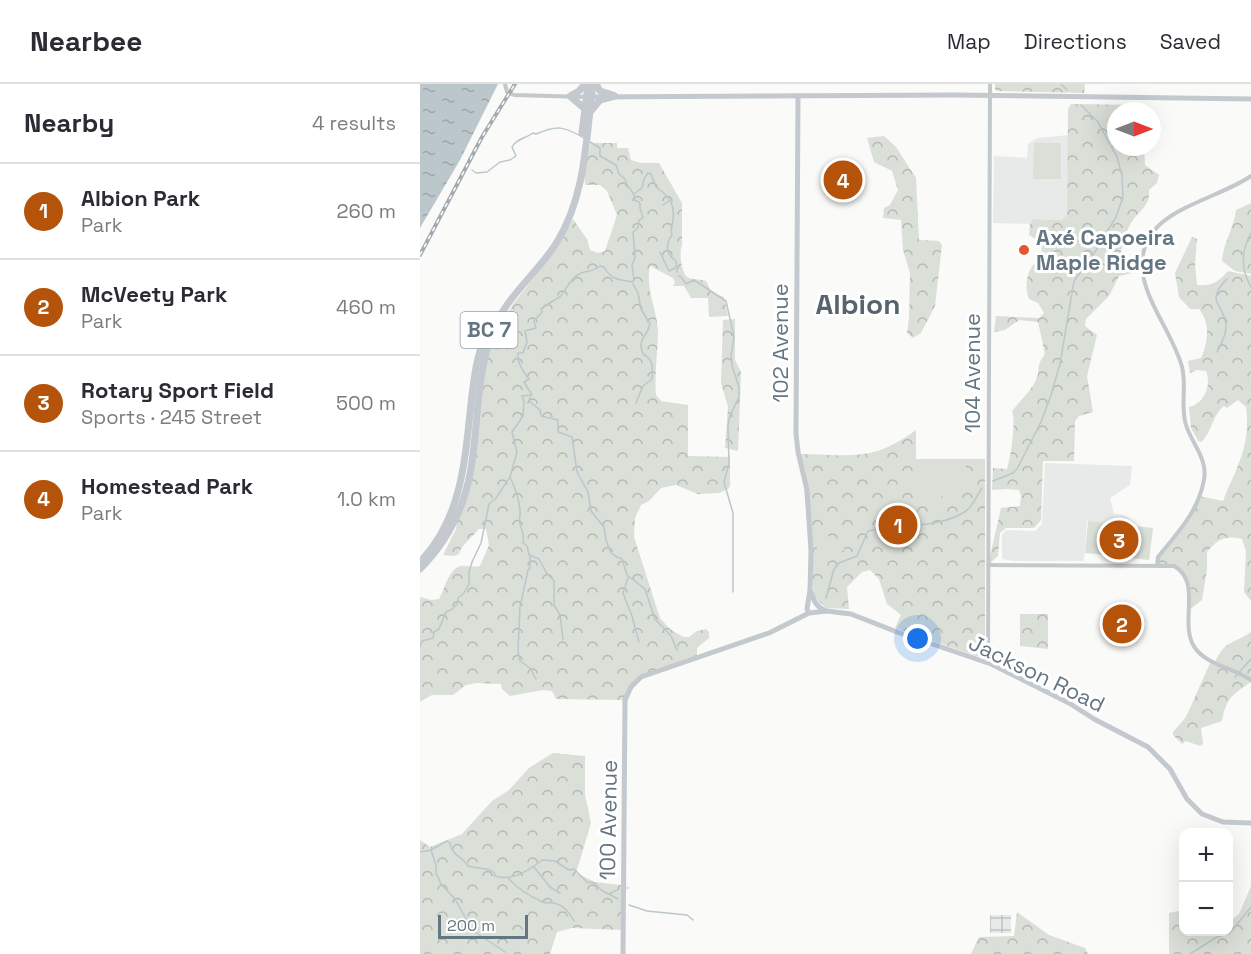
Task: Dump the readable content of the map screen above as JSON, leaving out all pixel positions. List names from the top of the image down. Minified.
{"streets":{"highway":["BC 7"],"main road":["102 Avenue","Jackson Road","100 Avenue"],"street":["104 Avenue"]},"crossings":[["102 Avenue","100 Avenue"],["104 Avenue","Jackson Road"]],"districts":["Albion"],"places":["Axé Capoeira Maple Ridge"],"scale_bar":"200 m","north":"right","page":{"header":"Nearbee","nav":["Map","Directions","Saved"],"heading":["Nearby","4 results"],"pins":["4","1","3","2"],"list":[{"mark":"1","name":"Albion Park","note":"Park","value":"260 m"},{"mark":"2","name":"McVeety Park","note":"Park","value":"460 m"},{"mark":"3","name":"Rotary Sport Field","note":"Sports · 245 Street","value":"500 m"},{"mark":"4","name":"Homestead Park","note":"Park","value":"1.0 km"}],"map_buttons":["+","−"],"scale":"200 m"}}
